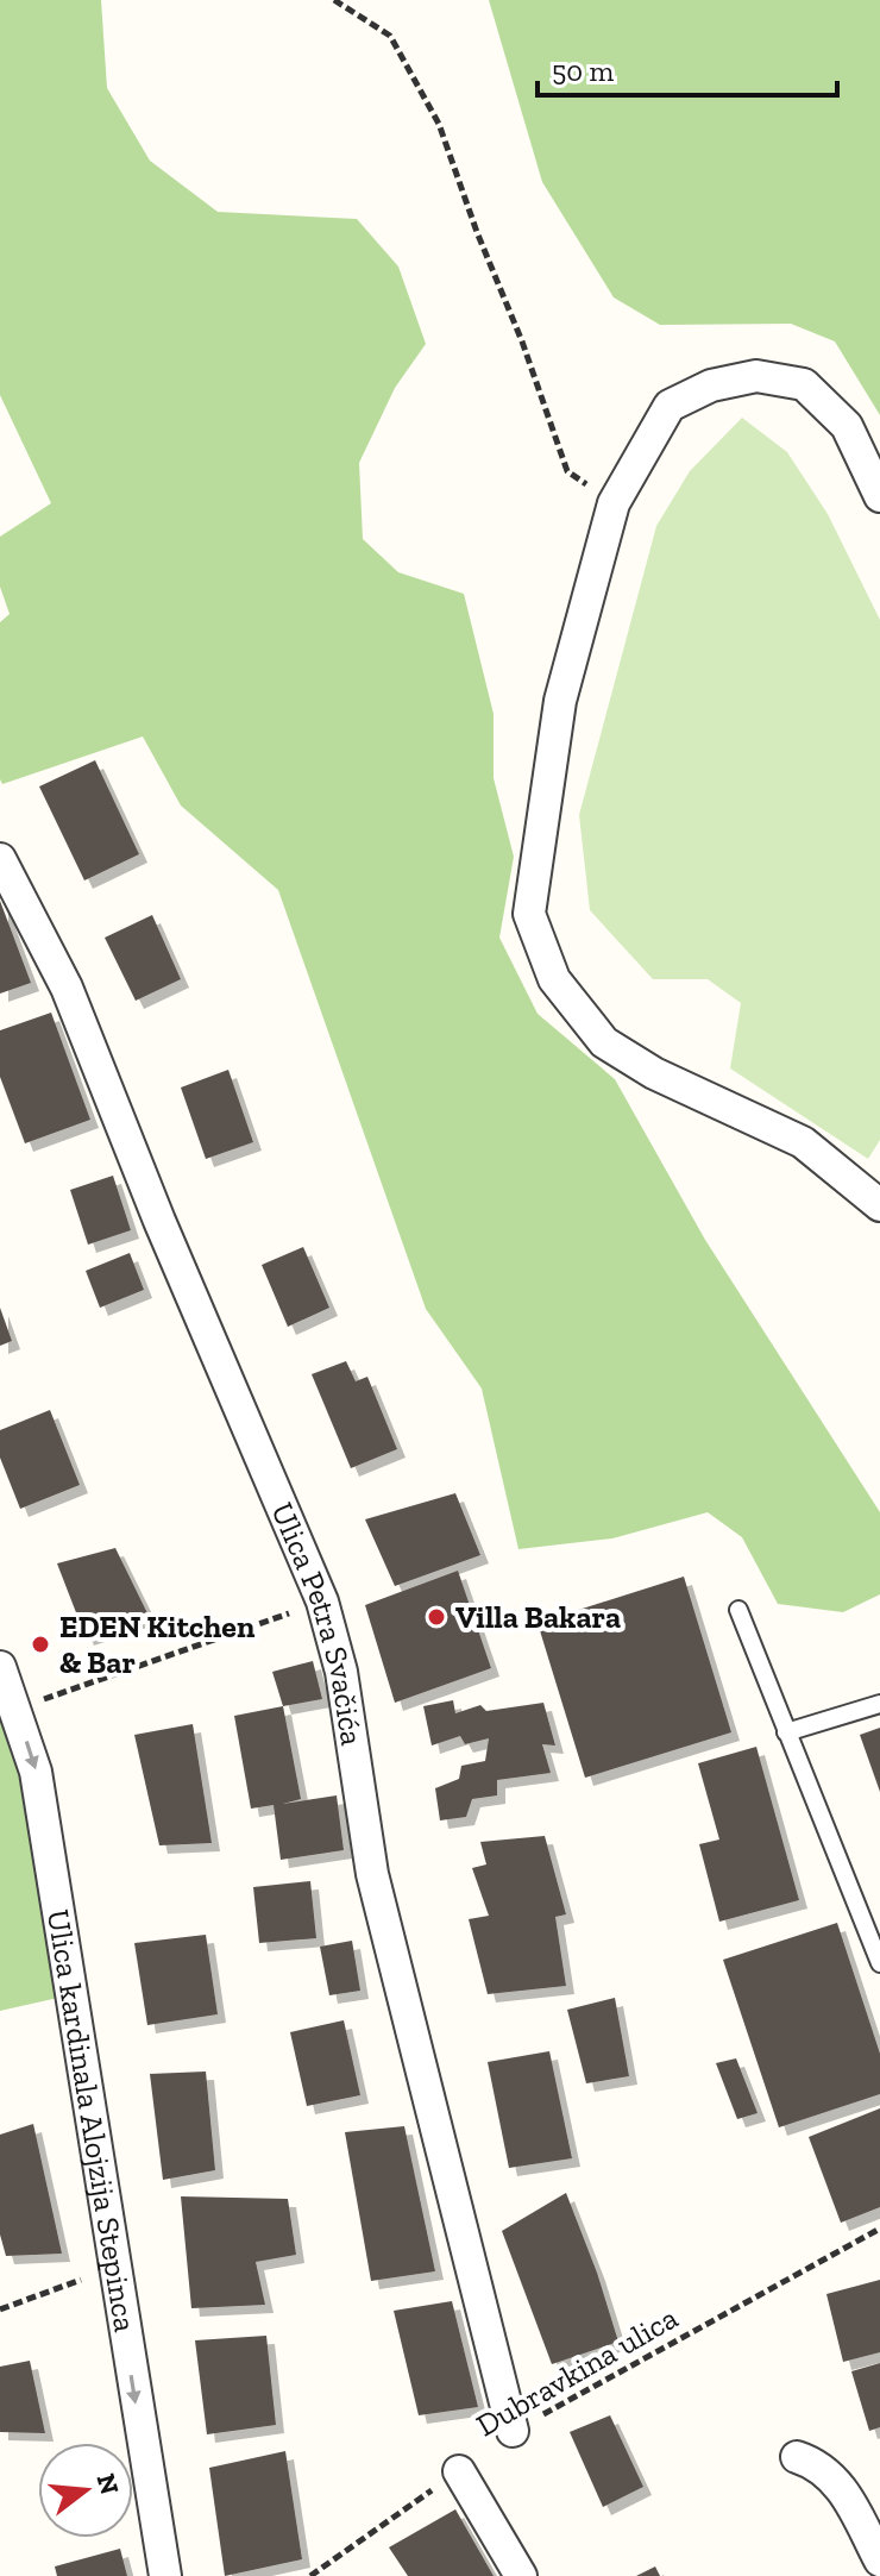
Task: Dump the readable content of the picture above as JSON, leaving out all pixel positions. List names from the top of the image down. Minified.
{"streets":{"street":["Ulica Petra Svačića","Ulica kardinala Alojzija Stepinca"],"path":["Dubravkina ulica"]},"crossings":[["Ulica Petra Svačića","Dubravkina ulica"]],"one_way":["Ulica kardinala Alojzija Stepinca"],"places":["Villa Bakara","EDEN Kitchen & Bar"],"scale_bar":"50 m","north":"right"}
